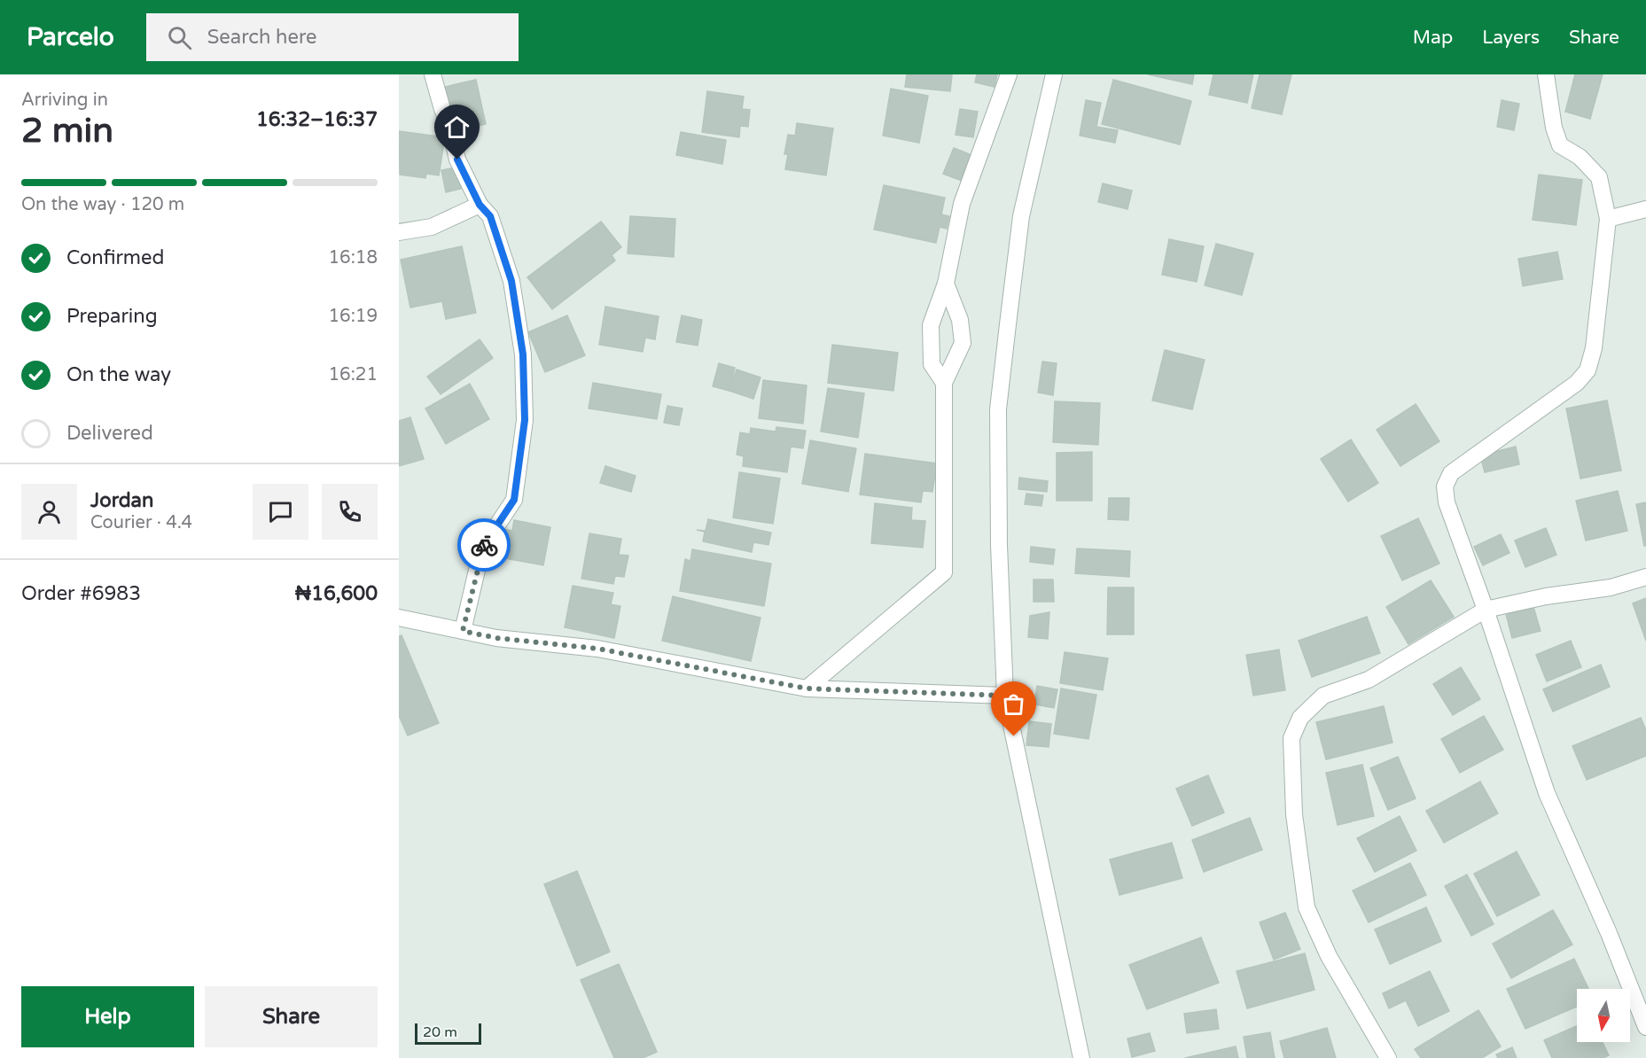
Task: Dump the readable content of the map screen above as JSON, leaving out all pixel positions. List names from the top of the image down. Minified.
{"scale_bar":"20 m","north":"bottom","page":{"header":"Parcelo","search":"Search here","nav":["Map","Layers","Share"],"heading":["2 min","Arriving in","16:32–16:37"],"panel":["Jordan","Courier · 4.4","Order #6983","₦16,600"],"bar":"On the way · 120 m","list":[["Confirmed","16:18"],["Preparing","16:19"],["On the way","16:21"],"Delivered"],"buttons":["Help","Share"],"scale":"20 m"}}
